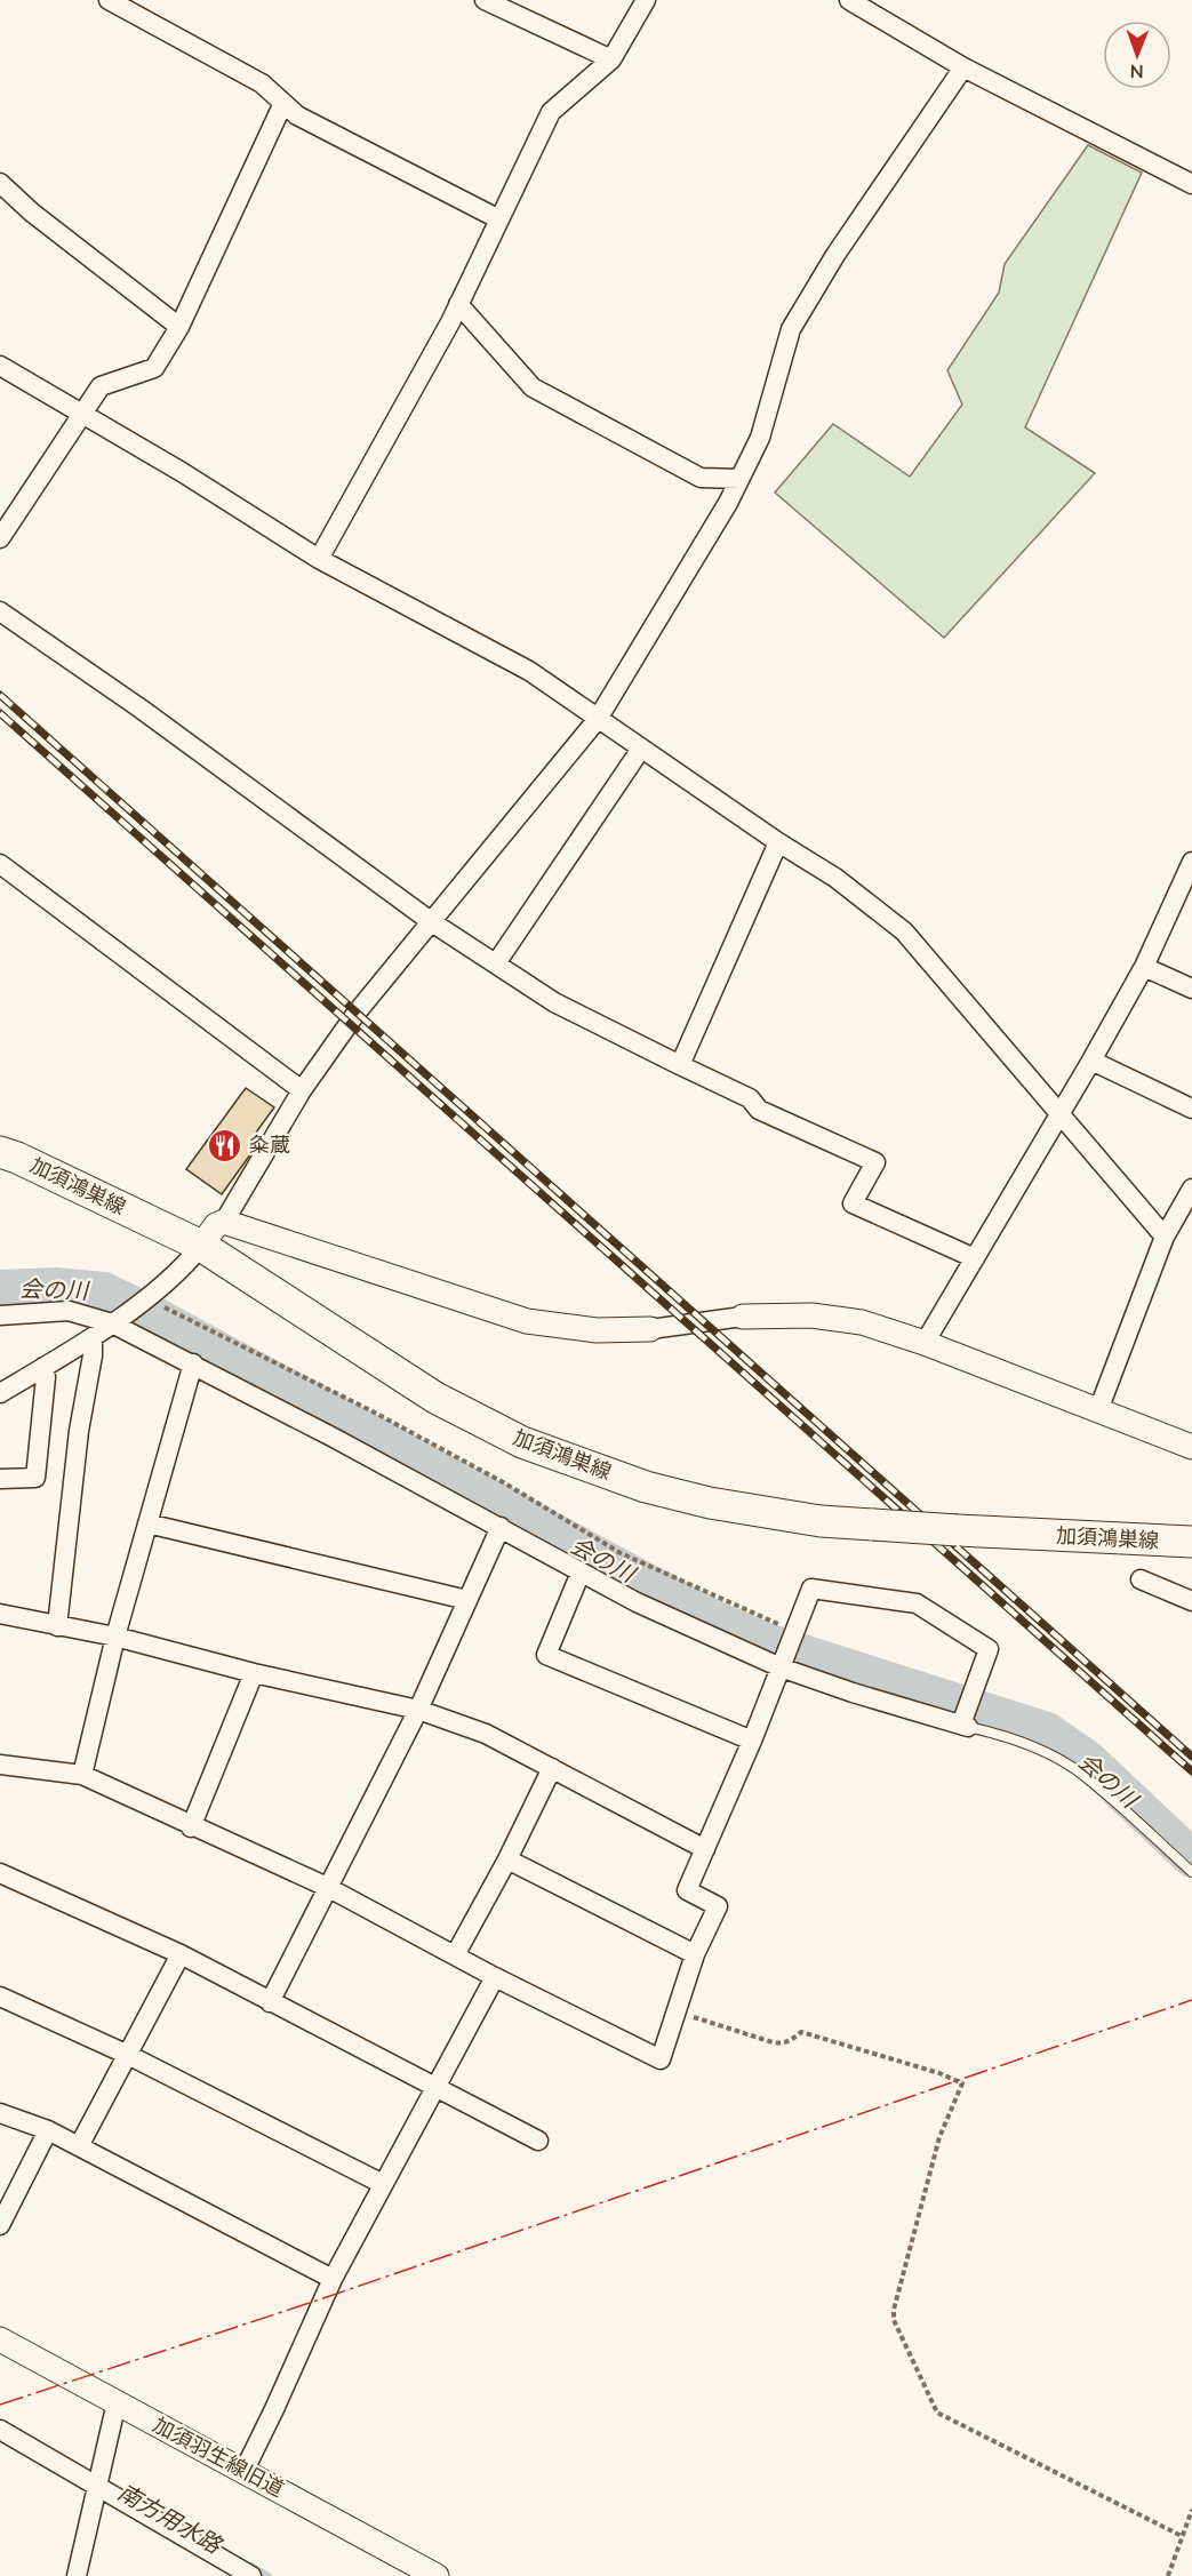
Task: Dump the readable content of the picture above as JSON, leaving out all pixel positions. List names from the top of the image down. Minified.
{"streets":{"main road":["加須鴻巣線"],"street":["加須羽生線旧道"]},"water":["会の川","南方用水路"],"places":{"restaurant":["粂蔵"]},"north":"bottom"}
